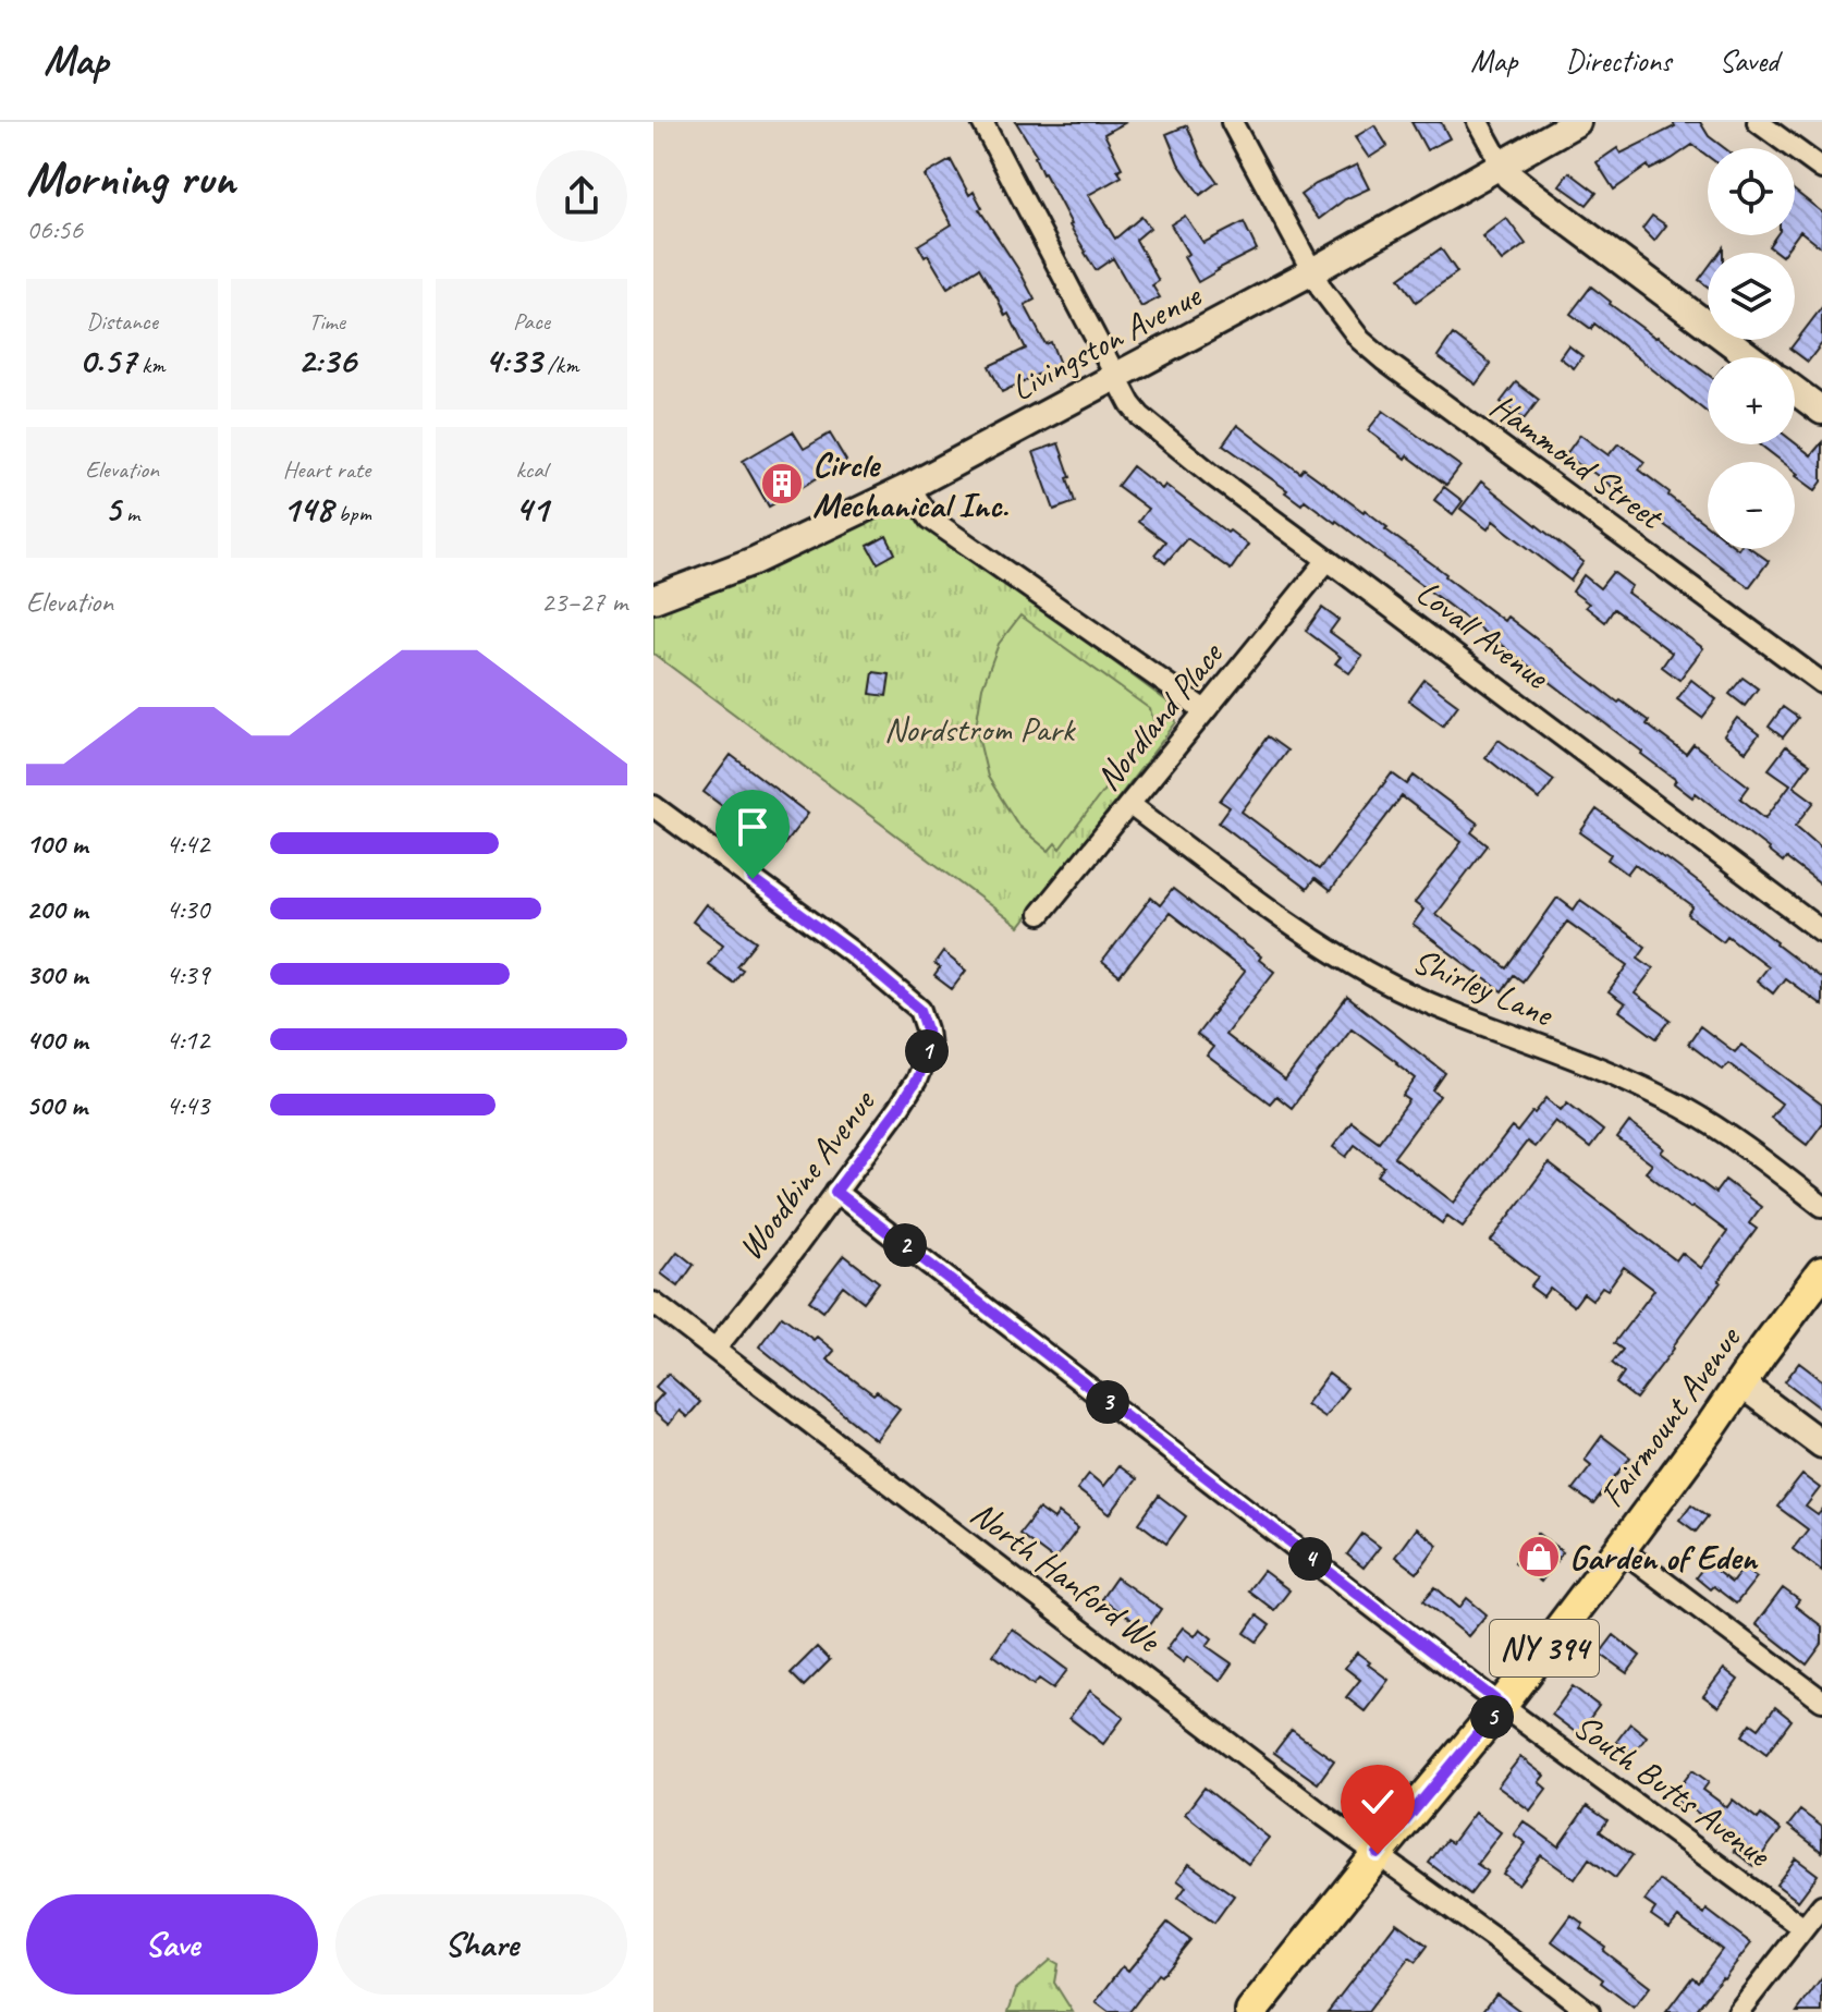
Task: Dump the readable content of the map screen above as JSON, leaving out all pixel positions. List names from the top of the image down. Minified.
{"streets":{"main road":["Fairmount Avenue","NY 394"],"street":["Livingston Avenue","Hammond Street","Lovall Avenue","Nordland Place","Shirley Lane","Woodbine Avenue","North Hanford We","South Butts Avenue"]},"crossings":[["Livingston Avenue","Hammond Street"],["Livingston Avenue","Lovall Avenue"],["Lovall Avenue","Nordland Place"],["Nordland Place","Shirley Lane"],["Woodbine Avenue","North Hanford We"],["Woodbine Avenue","South Butts Avenue"],["Fairmount Avenue","North Hanford We"],["Fairmount Avenue","South Butts Avenue"]],"parks":["Nordstrom Park"],"places":{"building":["Circle Mechanical Inc."],"shop":["Garden of Eden"]},"page":{"header":"Map","nav":["Map","Directions","Saved"],"heading":["Morning run","06:56"],"map_buttons":["+","−"],"stats":[["Distance","0.57 km"],["Time","2:36"],["Pace","4:33 /km"],["Elevation","5 m"],["Heart rate","148 bpm"],["kcal","41"]],"chart":["Elevation","23–27 m"],"list":[{"name":"100 m","note":"4:42"},{"name":"200 m","note":"4:30"},{"name":"300 m","note":"4:39"},{"name":"400 m","note":"4:12"},{"name":"500 m","note":"4:43"}],"pins":["1","2","3","4","5"],"buttons":["Save","Share"]}}
